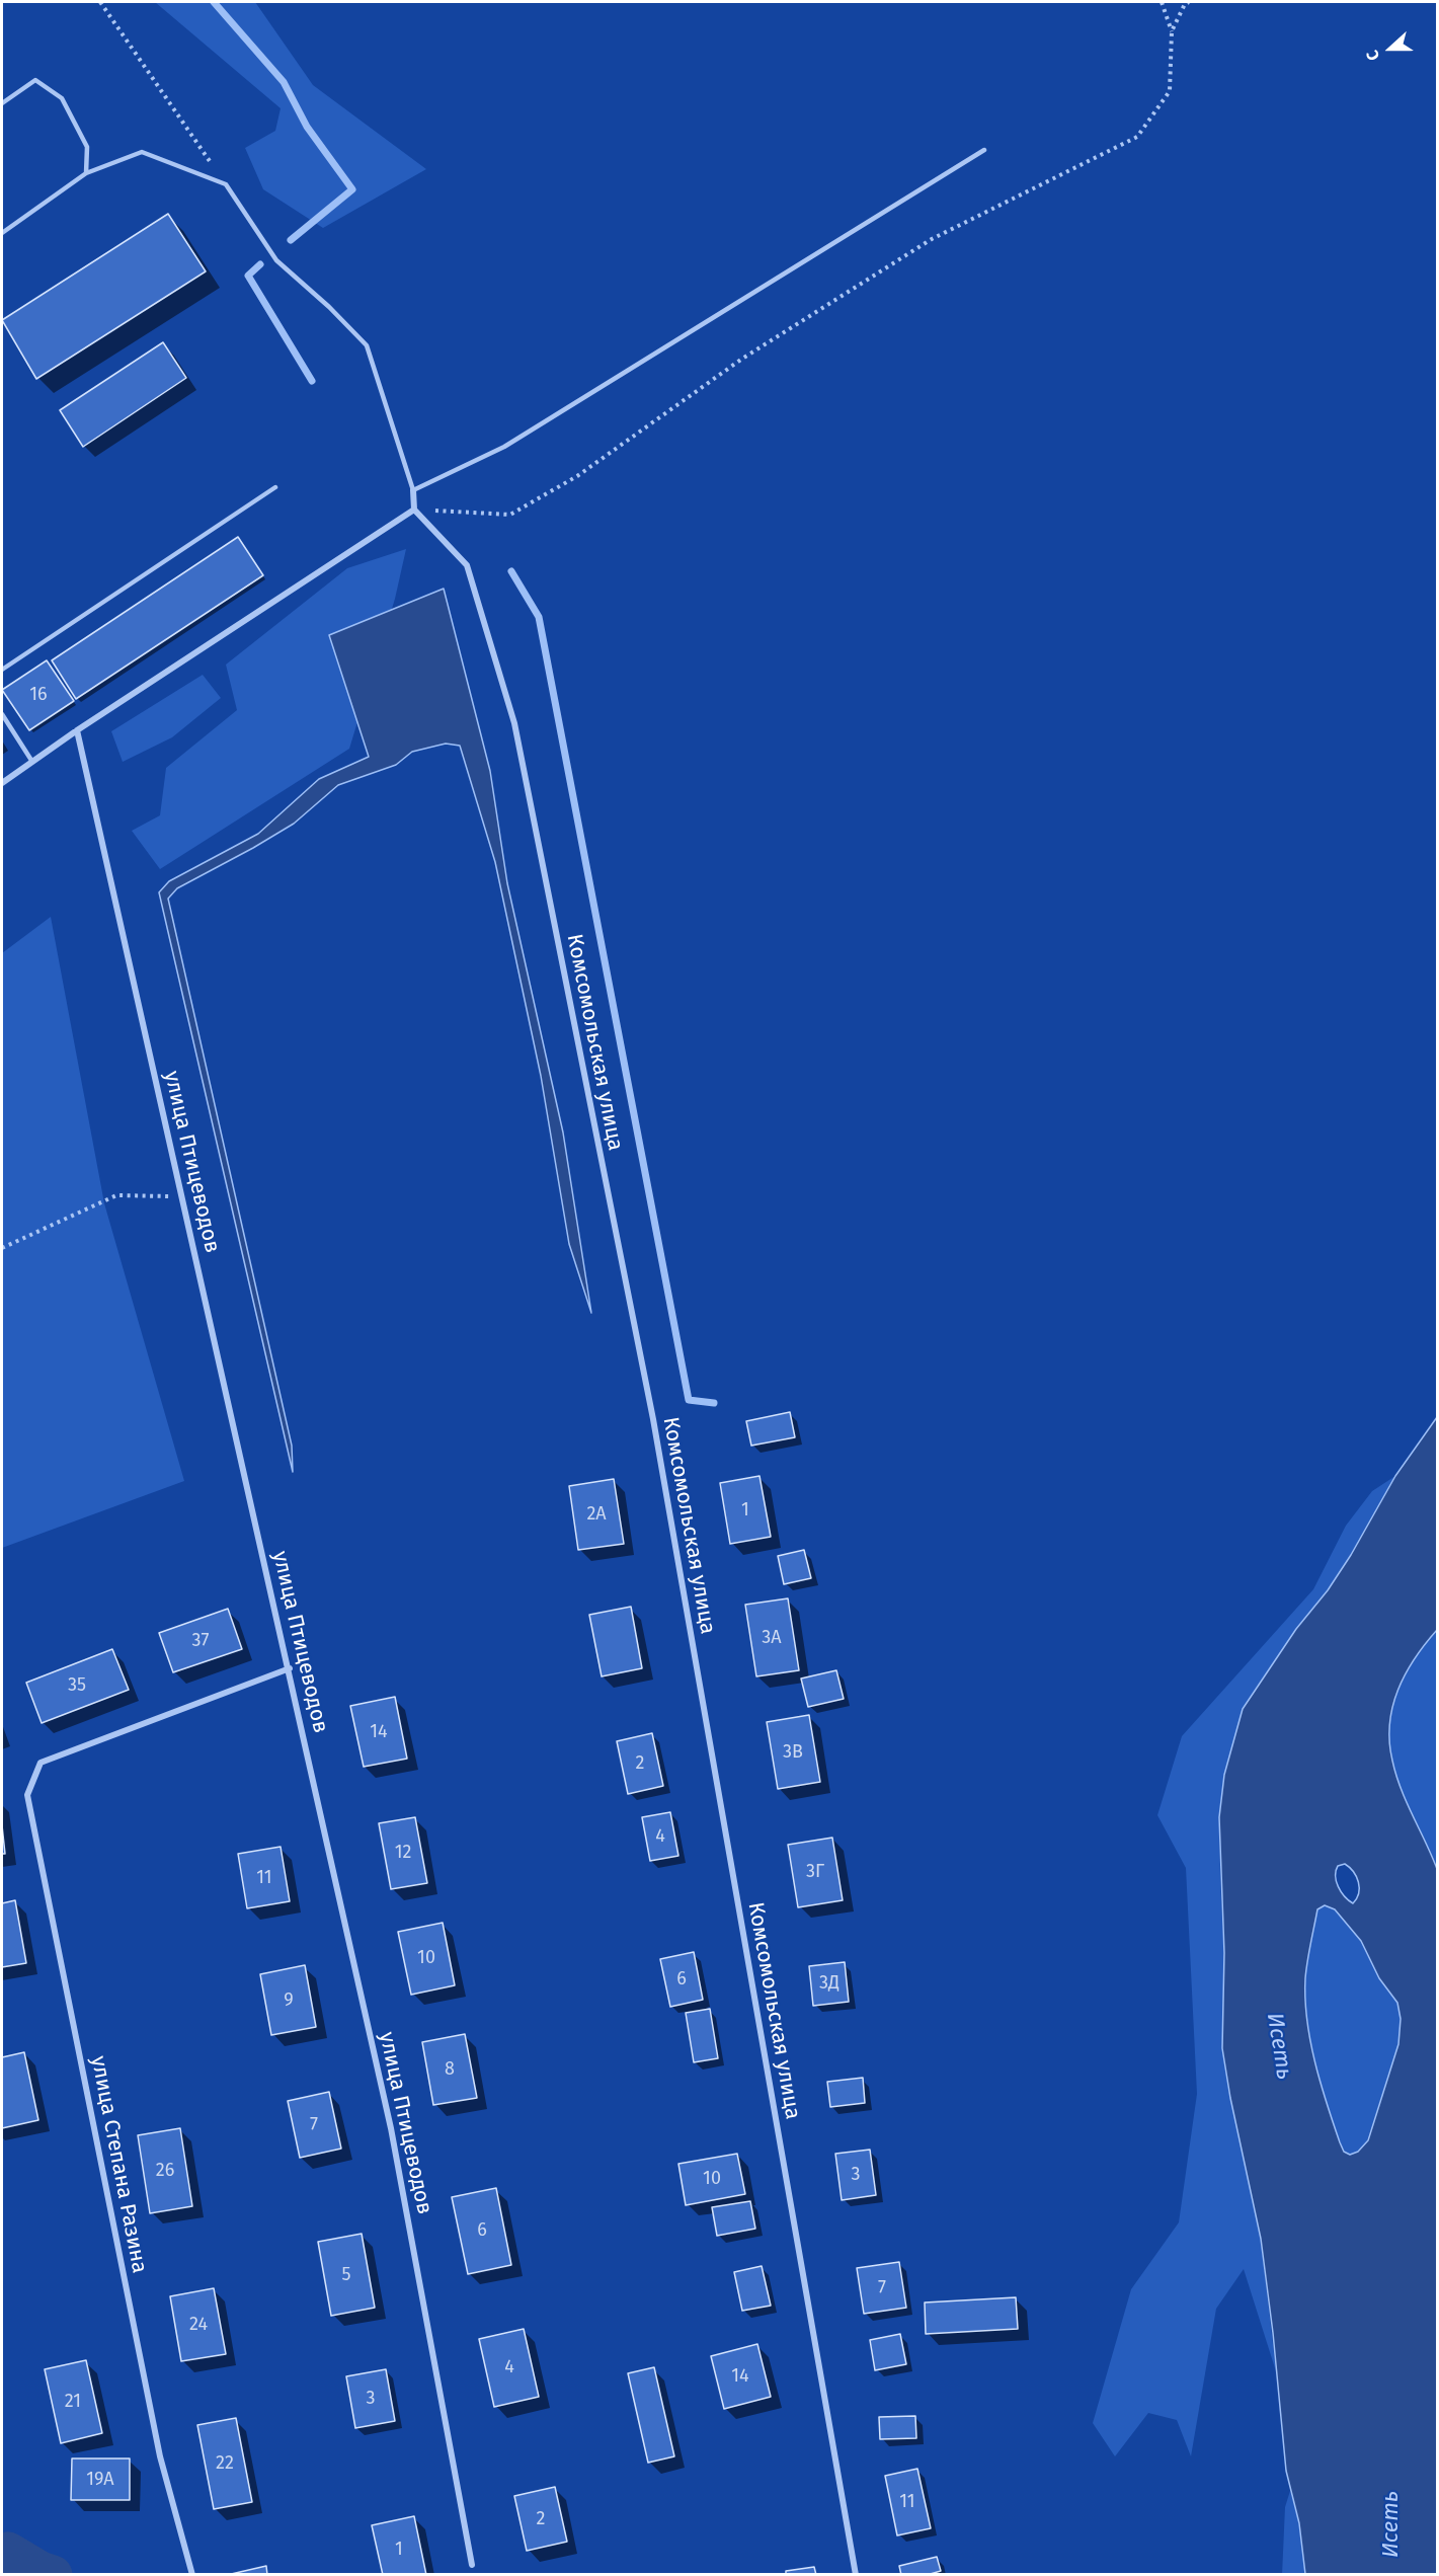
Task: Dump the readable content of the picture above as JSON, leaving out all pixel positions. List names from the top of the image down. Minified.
{"streets":{"street":["Комсомольская улица","улица Птицеводов","улица Степана Разина"]},"crossings":[["улица Птицеводов","улица Степана Разина"]],"water":["Исеть"],"house_numbers":["16","1","2А","3А","37","35","14","3В","2","4","12","3Г","11","10","6","3Д","9","8","7","26","3","10","6","5","7","24","4","14","3","21","22","19А","11","2","1"],"north":"left"}
